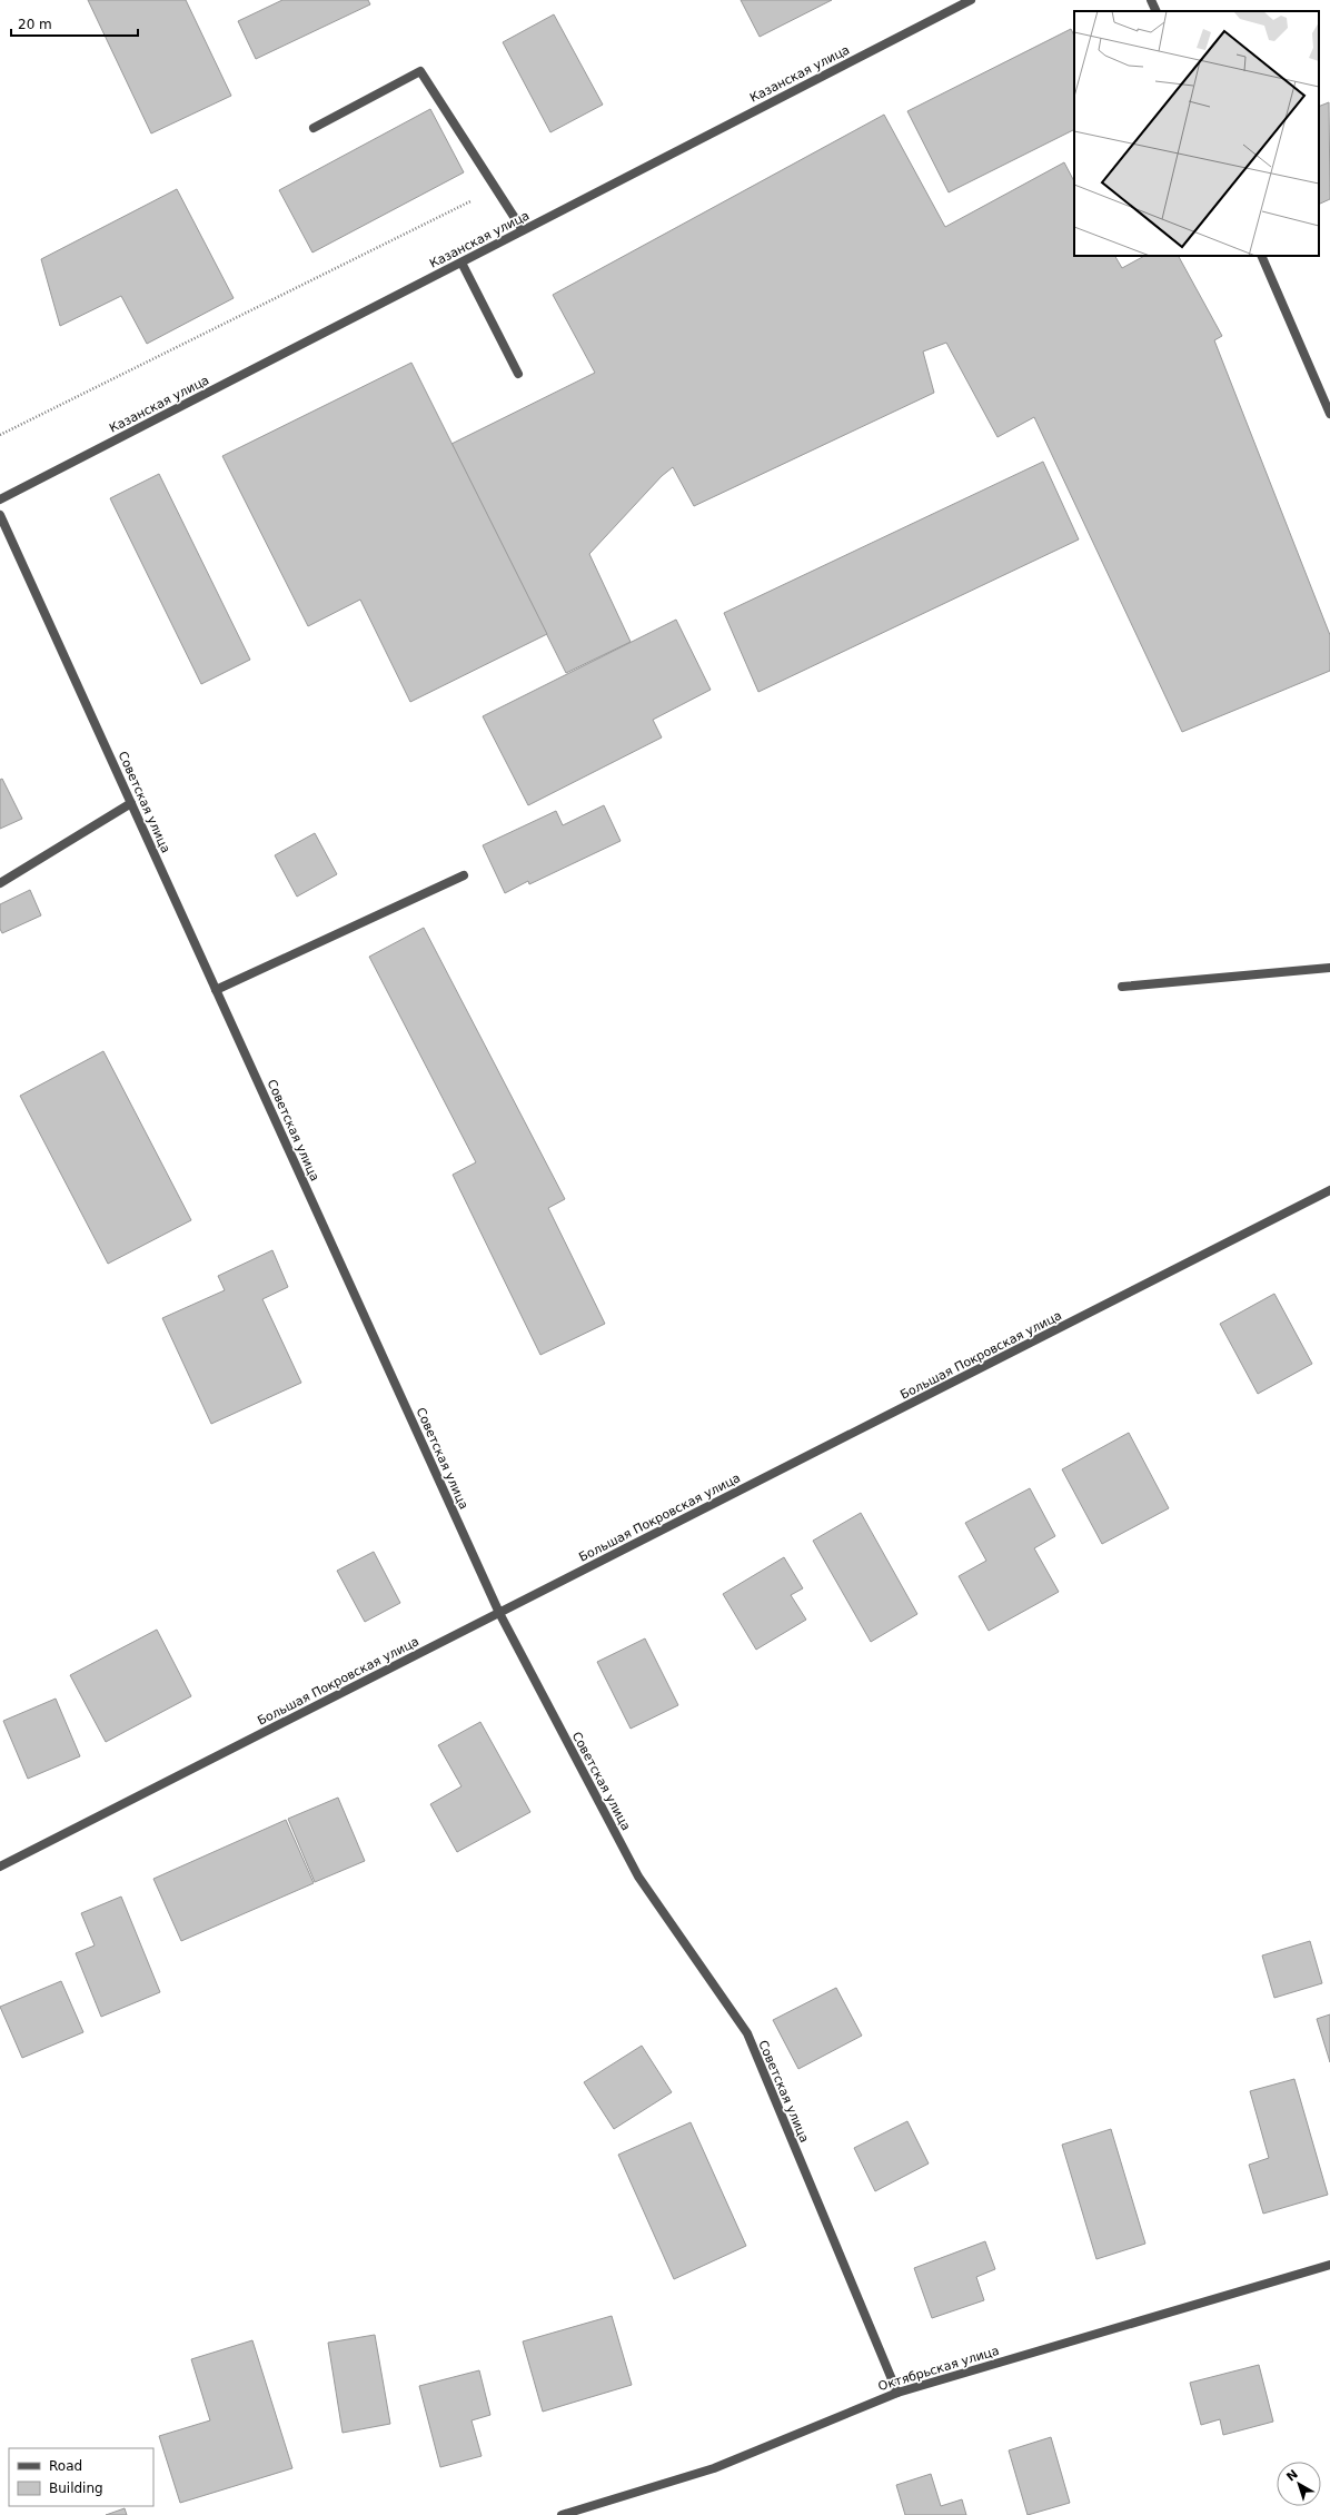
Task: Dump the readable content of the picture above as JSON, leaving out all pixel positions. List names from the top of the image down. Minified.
{"streets":{"street":["Казанская улица","Советская улица","Большая Покровская улица","Октябрьская улица"]},"crossings":[["Советская улица","Большая Покровская улица"],["Советская улица","Октябрьская улица"]],"legend":["Road","Building"],"scale_bar":"20 m","north":"top left"}
